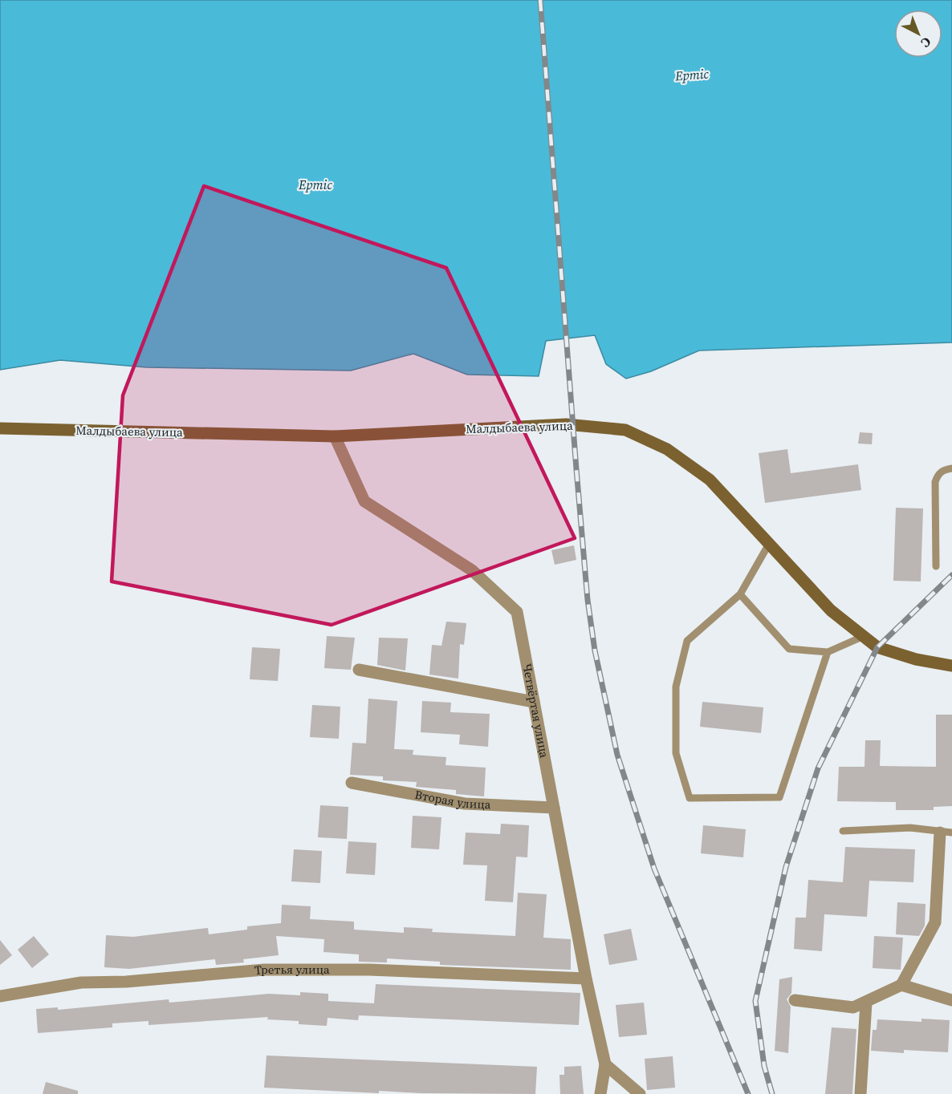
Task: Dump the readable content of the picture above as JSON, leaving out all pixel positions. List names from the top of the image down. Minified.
{"streets":{"main road":["Малдыбаева улица"],"street":["Четвёртая улица","Вторая улица","Третья улица"]},"crossings":[["Малдыбаева улица","Четвёртая улица"],["Четвёртая улица","Вторая улица"],["Четвёртая улица","Третья улица"]],"water":["Ертіс"],"north":"bottom right"}
